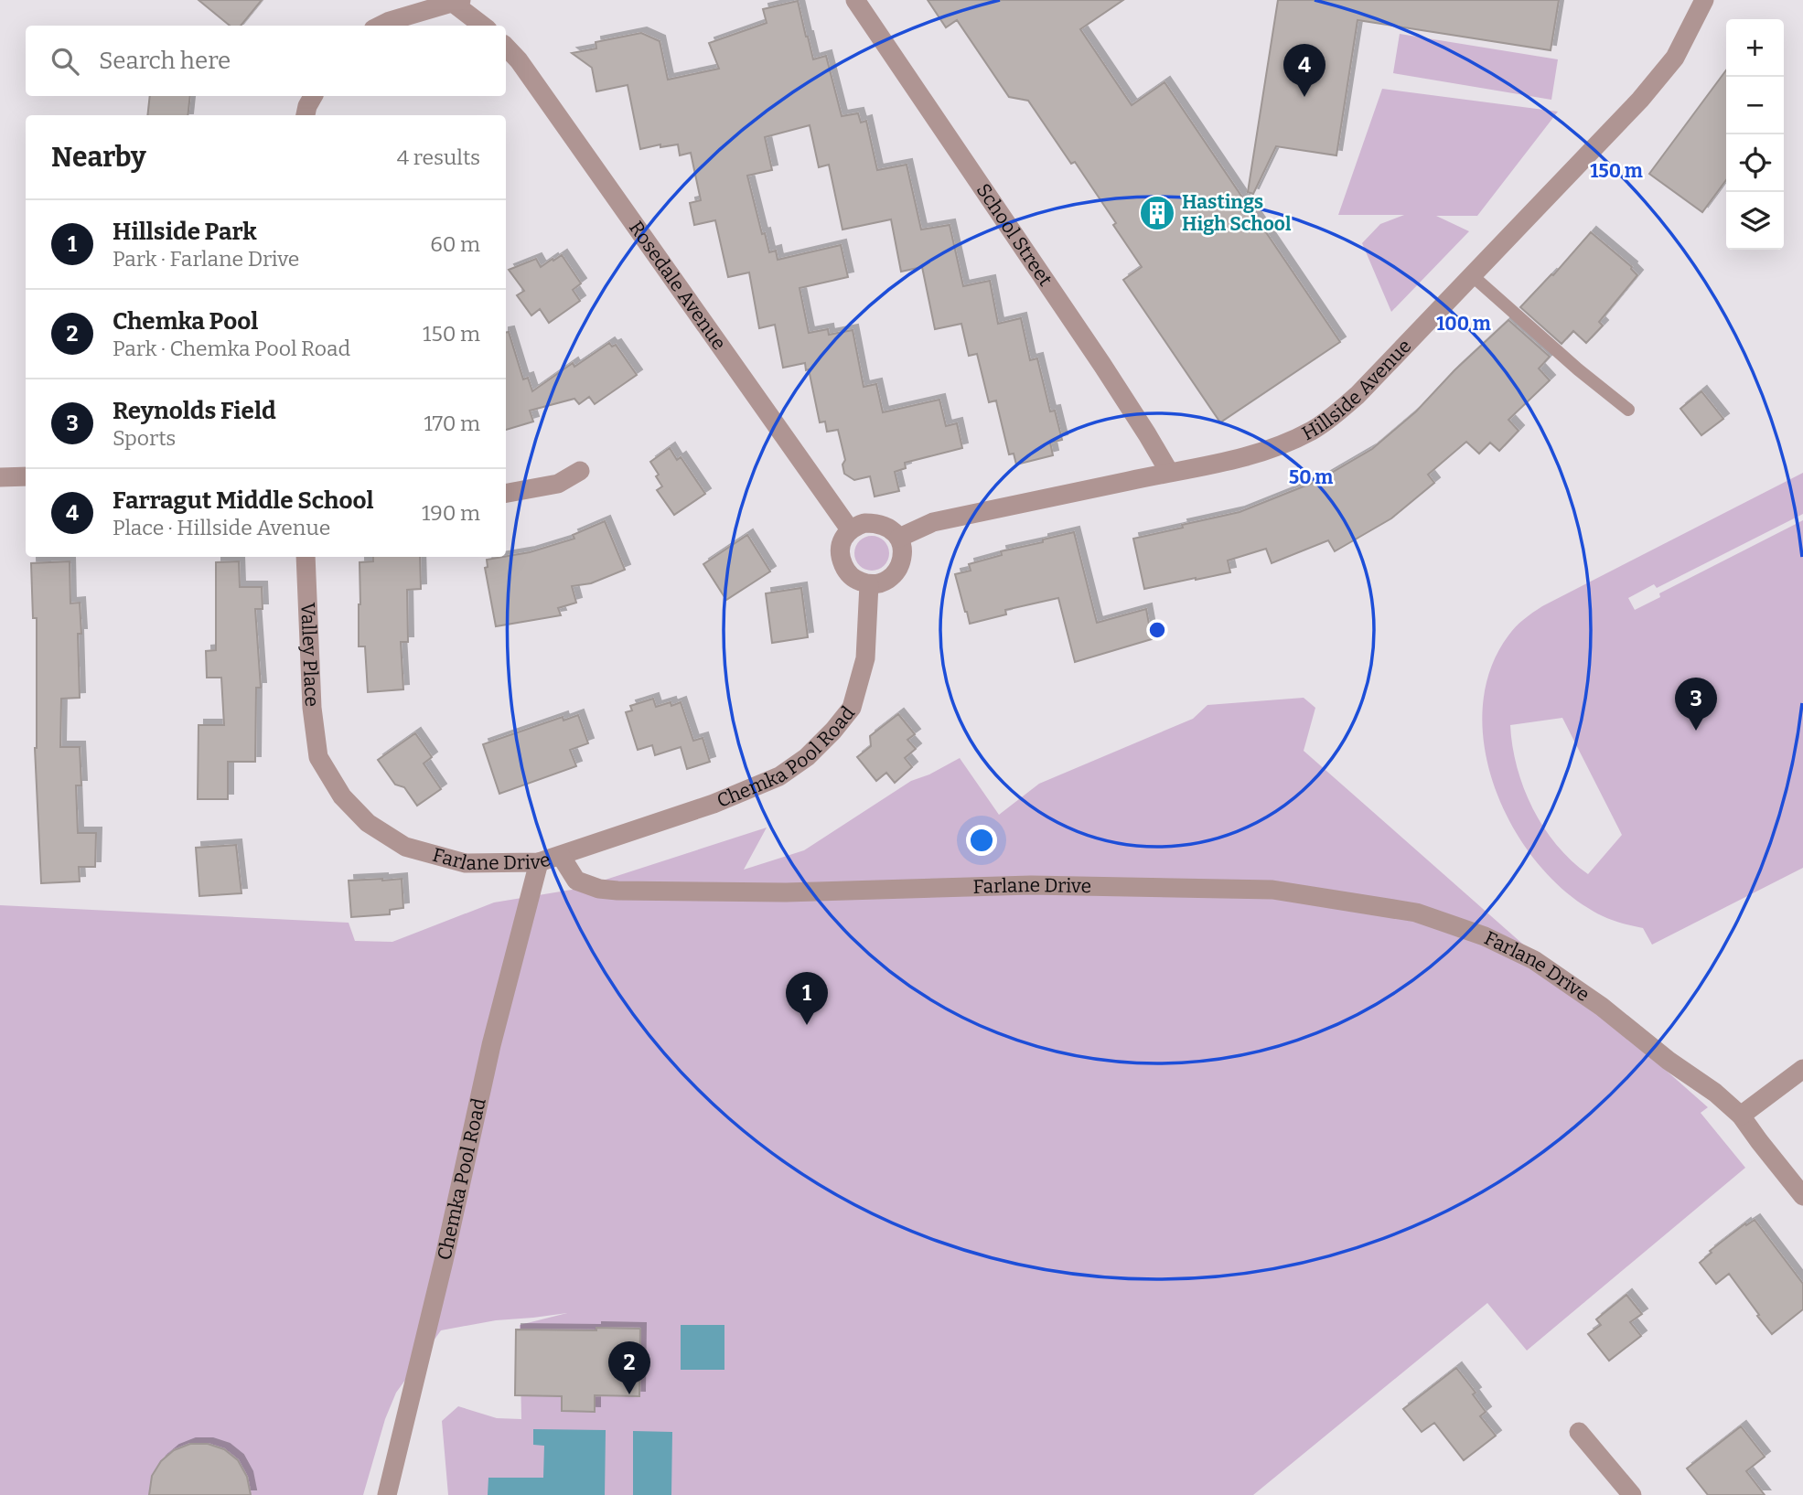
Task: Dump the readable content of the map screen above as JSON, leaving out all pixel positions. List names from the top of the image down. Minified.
{"streets":{"street":["School Street","Rosedale Avenue","Hillside Avenue","Valley Place","Chemka Pool Road","Farlane Drive"]},"crossings":[["School Street","Hillside Avenue"],["Rosedale Avenue","Hillside Avenue"],["Rosedale Avenue","Chemka Pool Road"],["Hillside Avenue","Chemka Pool Road"],["Valley Place","Farlane Drive"],["Chemka Pool Road","Farlane Drive"]],"places":{"building":["Hastings High School"]},"page":{"map_buttons":["+","−"],"search":"Search here","pins":["4","3","1","2"],"heading":["Nearby","4 results"],"list":[{"mark":"1","name":"Hillside Park","note":"Park · Farlane Drive","value":"60 m"},{"mark":"2","name":"Chemka Pool","note":"Park · Chemka Pool Road","value":"150 m"},{"mark":"3","name":"Reynolds Field","note":"Sports","value":"170 m"},{"mark":"4","name":"Farragut Middle School","note":"Place · Hillside Avenue","value":"190 m"}]},"rings":["150 m","100 m","50 m"]}
